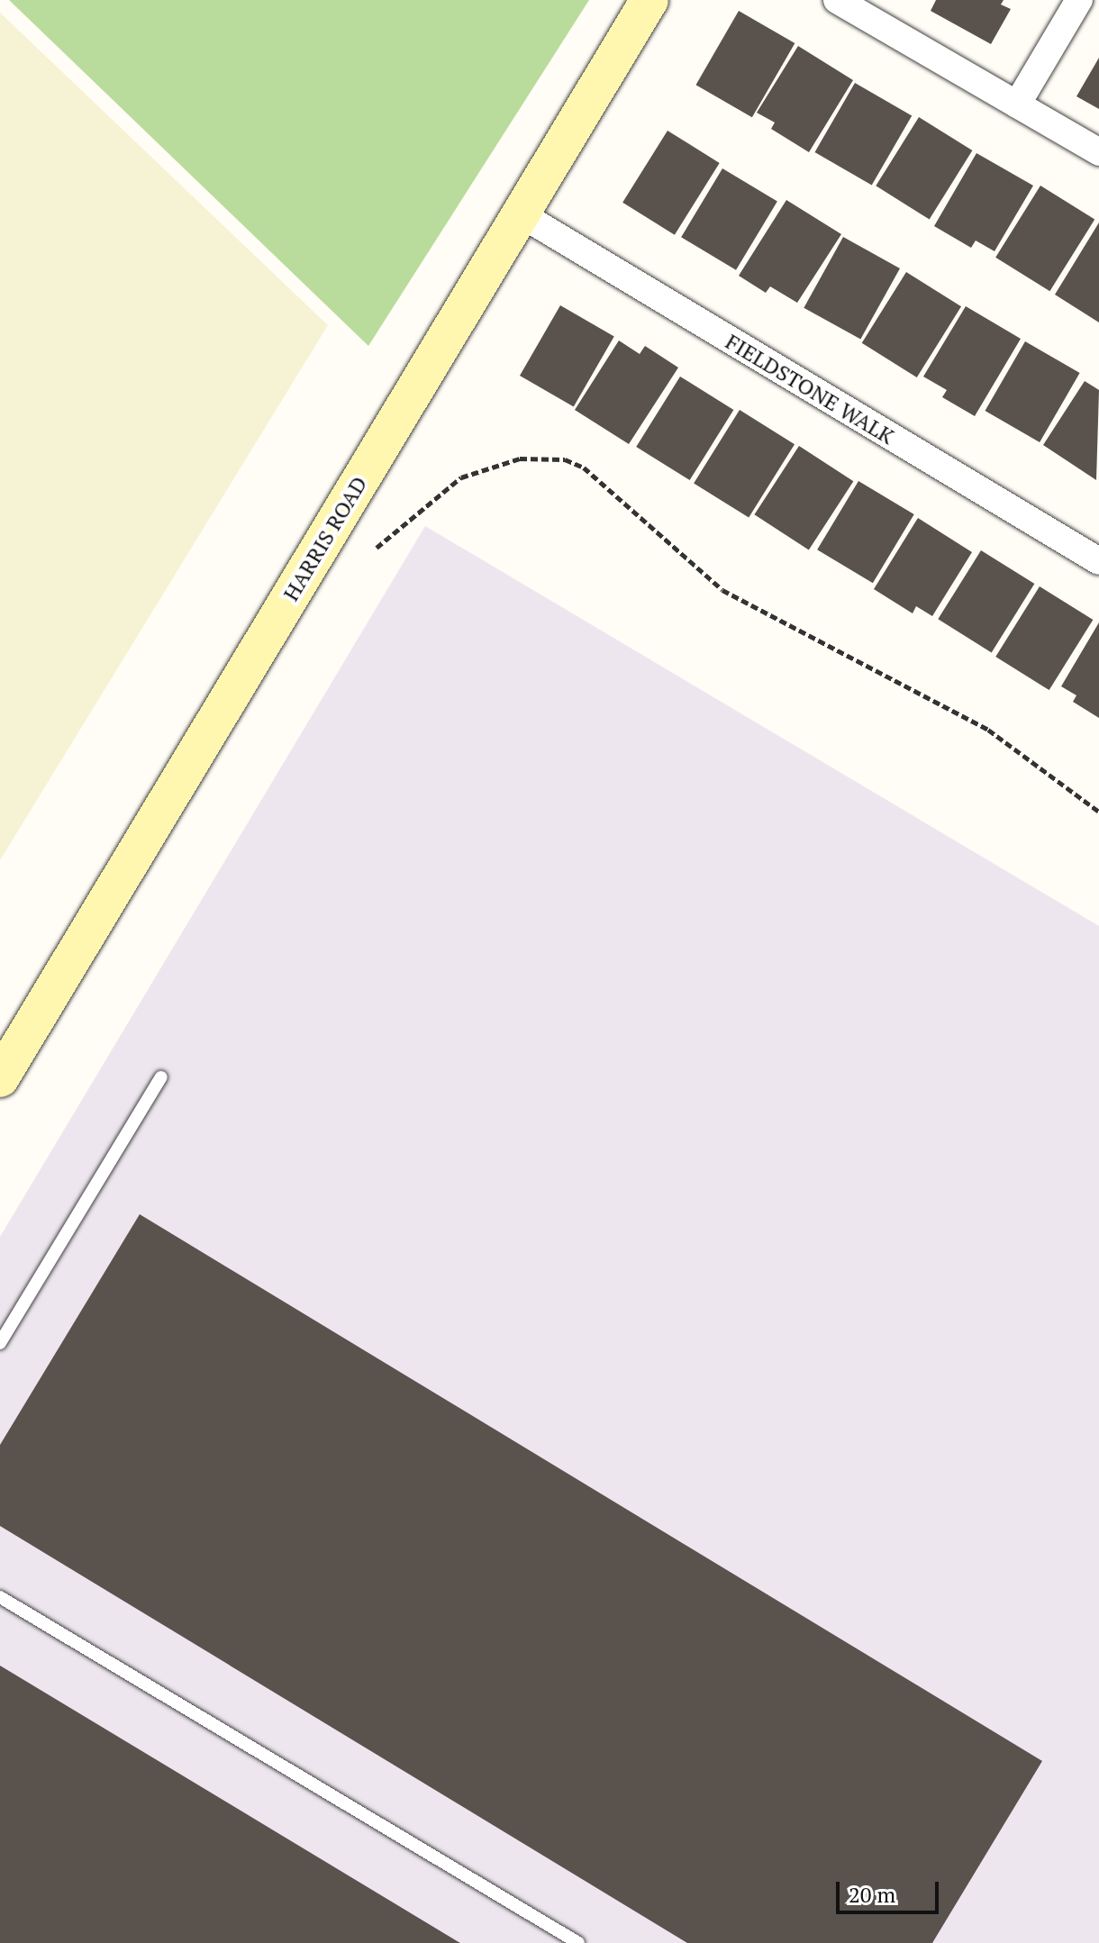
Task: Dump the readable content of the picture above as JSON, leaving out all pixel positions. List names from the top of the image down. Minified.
{"streets":{"main road":["HARRIS ROAD"],"street":["FIELDSTONE WALK"]},"crossings":[["FIELDSTONE WALK","HARRIS ROAD"]],"scale_bar":"20 m"}
